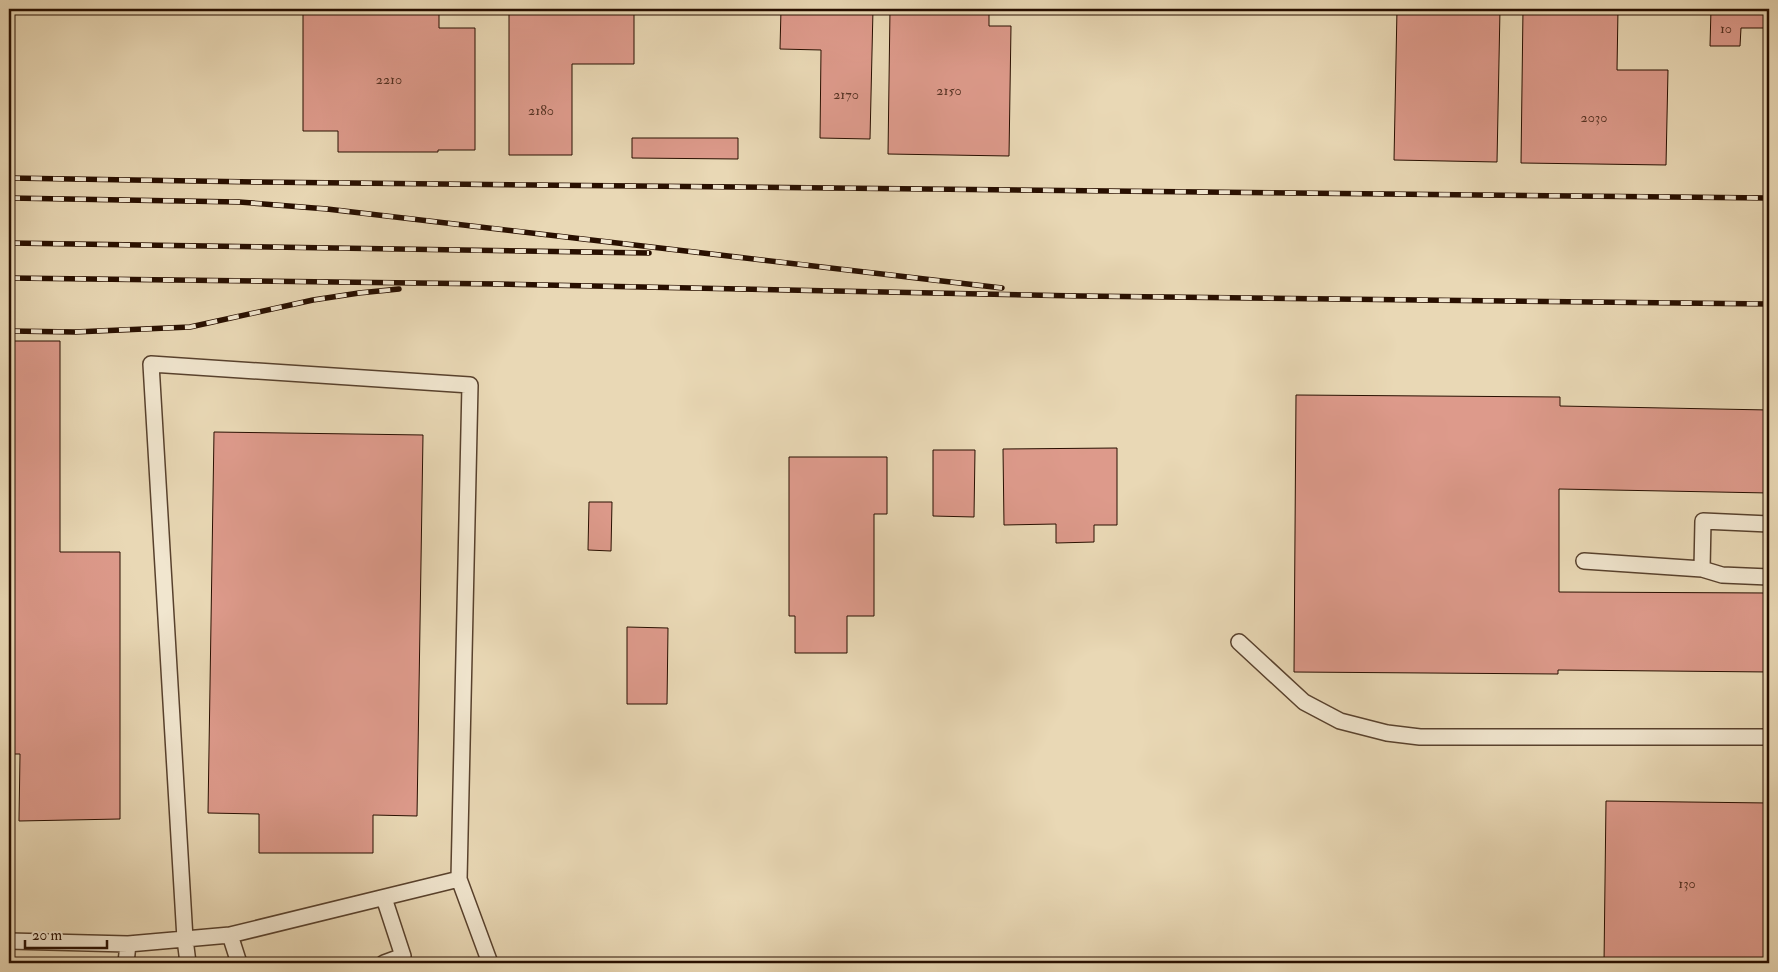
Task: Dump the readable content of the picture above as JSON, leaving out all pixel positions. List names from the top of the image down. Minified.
{"house_numbers":["10","2210","2150","2170","2180","2030","130"],"scale_bar":"20 m"}
